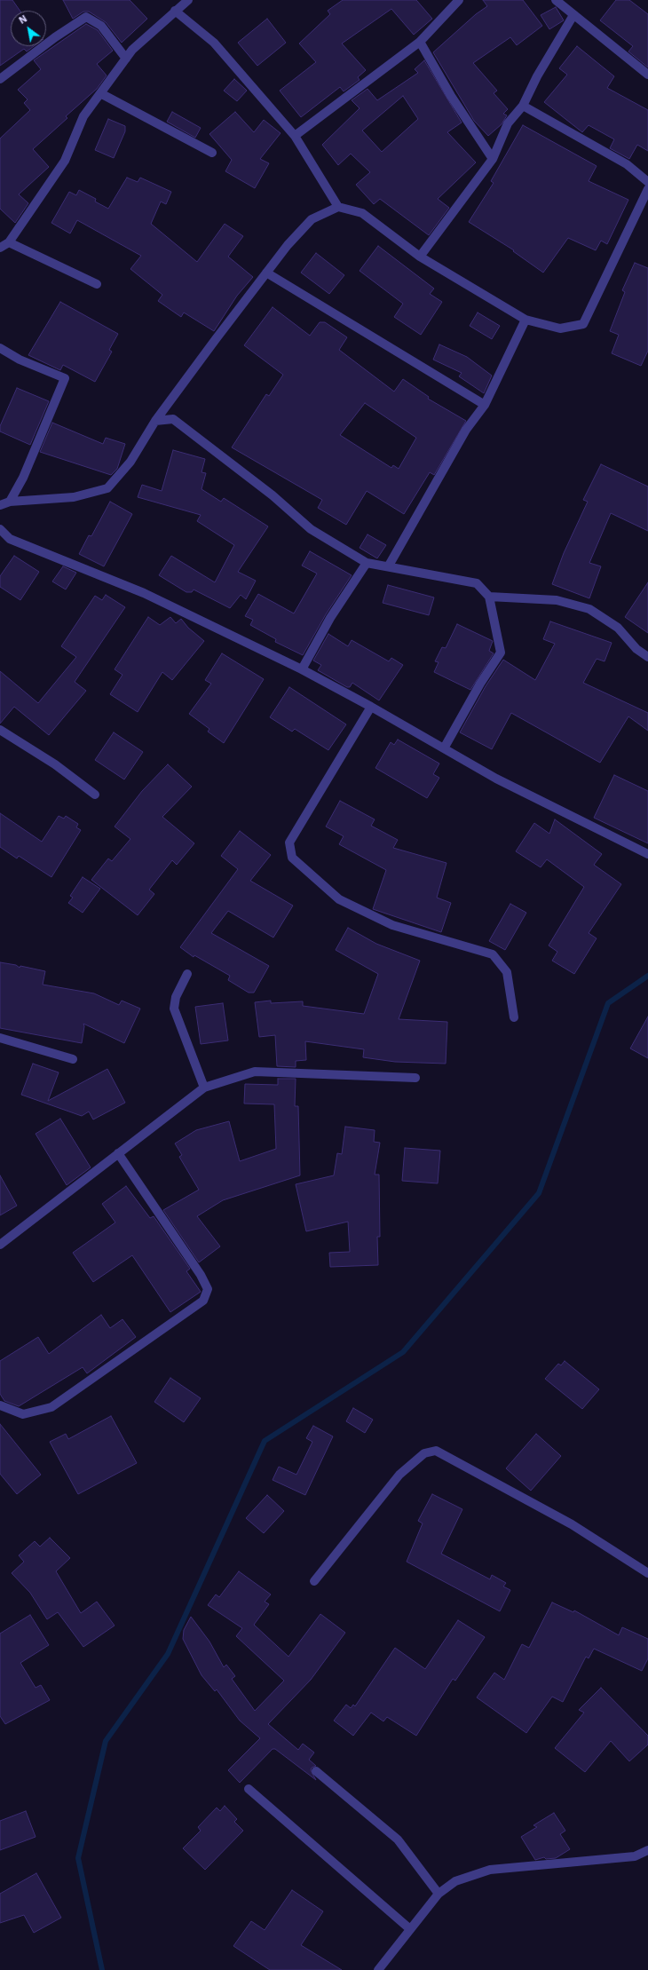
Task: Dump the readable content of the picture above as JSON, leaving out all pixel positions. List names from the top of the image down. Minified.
{"north":"top left"}
